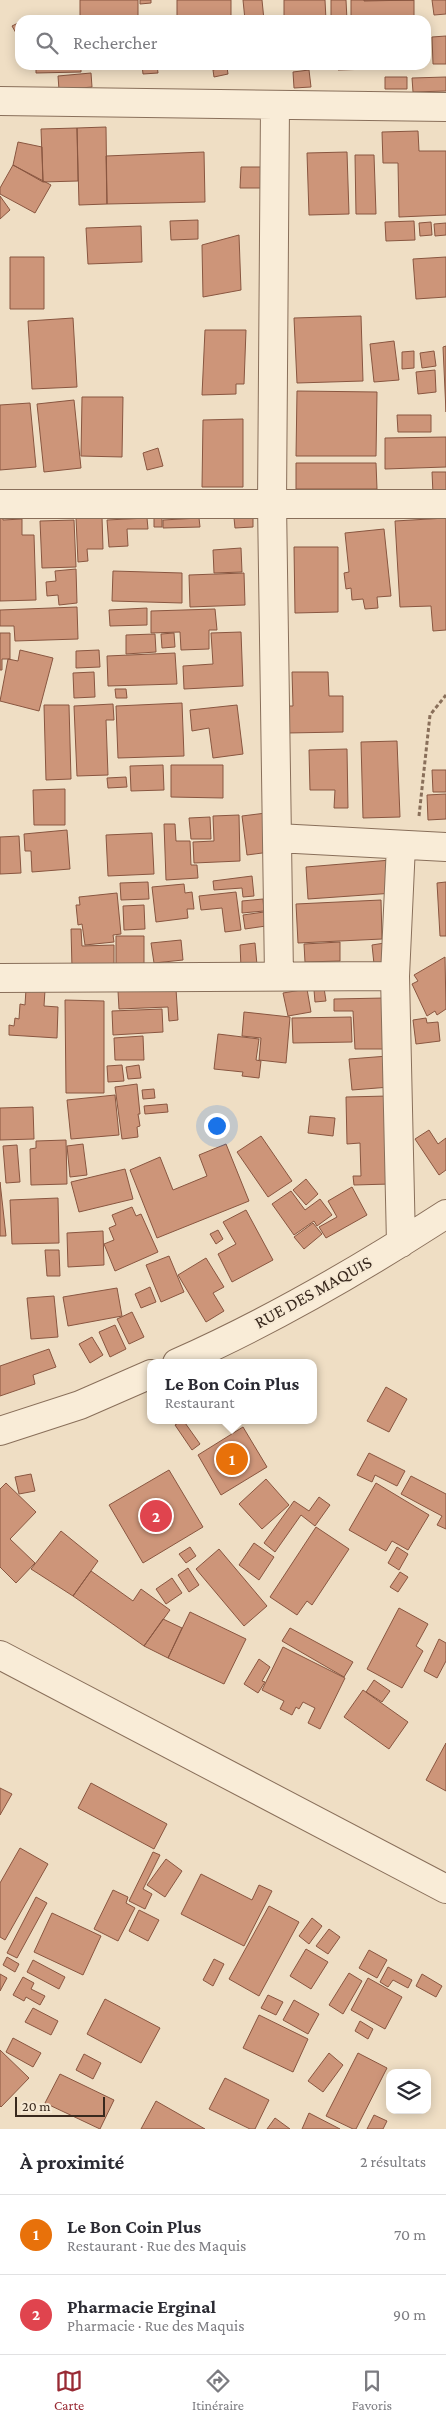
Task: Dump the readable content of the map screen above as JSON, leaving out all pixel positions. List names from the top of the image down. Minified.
{"streets":{"street":["RUE DES MAQUIS"]},"scale_bar":"20 m","page":{"search":"Rechercher","popup":["Le Bon Coin Plus","Restaurant"],"pins":["1","2"],"scale":"20 m","heading":["À proximité","2 résultats"],"list":[{"mark":"1","name":"Le Bon Coin Plus","note":"Restaurant · Rue des Maquis","value":"70 m"},{"mark":"2","name":"Pharmacie Erginal","note":"Pharmacie · Rue des Maquis","value":"90 m"}],"nav":["Carte","Itinéraire","Favoris"]}}
